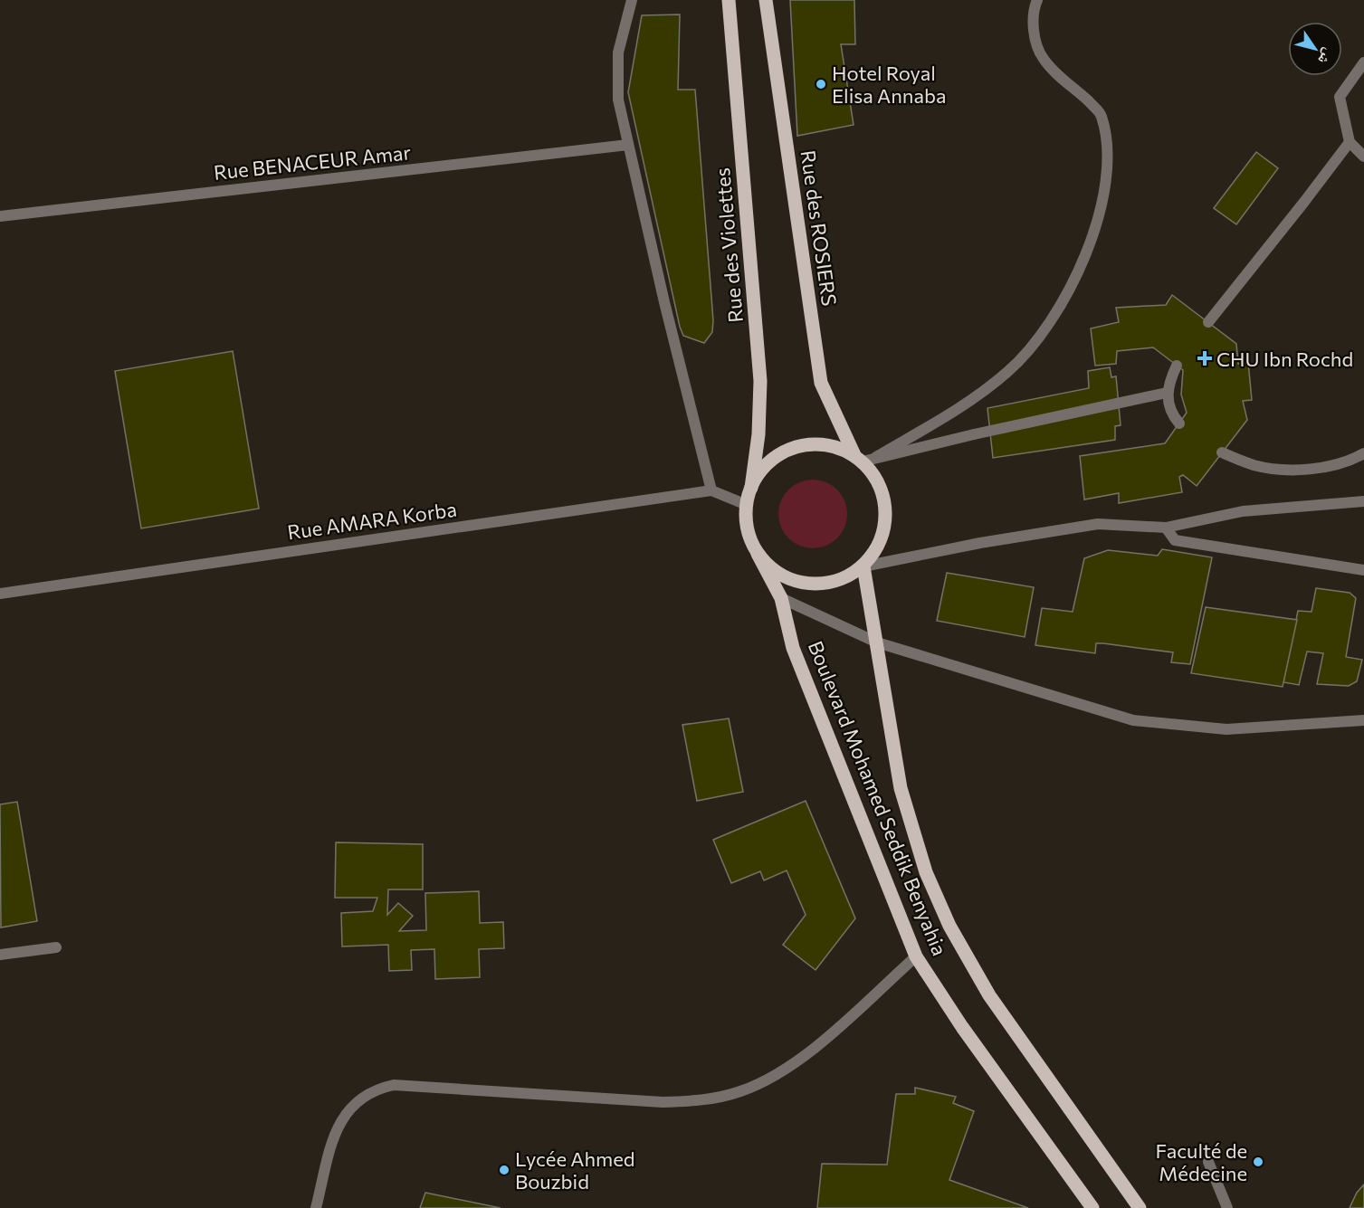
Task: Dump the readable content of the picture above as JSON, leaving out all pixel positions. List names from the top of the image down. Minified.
{"streets":{"main road":["Rue des ROSIERS","Rue des Violettes","Boulevard Mohamed Seddik Benyahia"],"street":["Rue BENACEUR Amar","Rue AMARA Korba"]},"crossings":[["Rue des ROSIERS","Rue des Violettes"],["Rue des ROSIERS","Boulevard Mohamed Seddik Benyahia"],["Rue des Violettes","Boulevard Mohamed Seddik Benyahia"]],"places":{"other":["Hotel Royal Elisa Annaba","Faculté de Médecine","Lycée Ahmed Bouzbid"],"health":["CHU Ibn Rochd"]},"north":"bottom right"}
